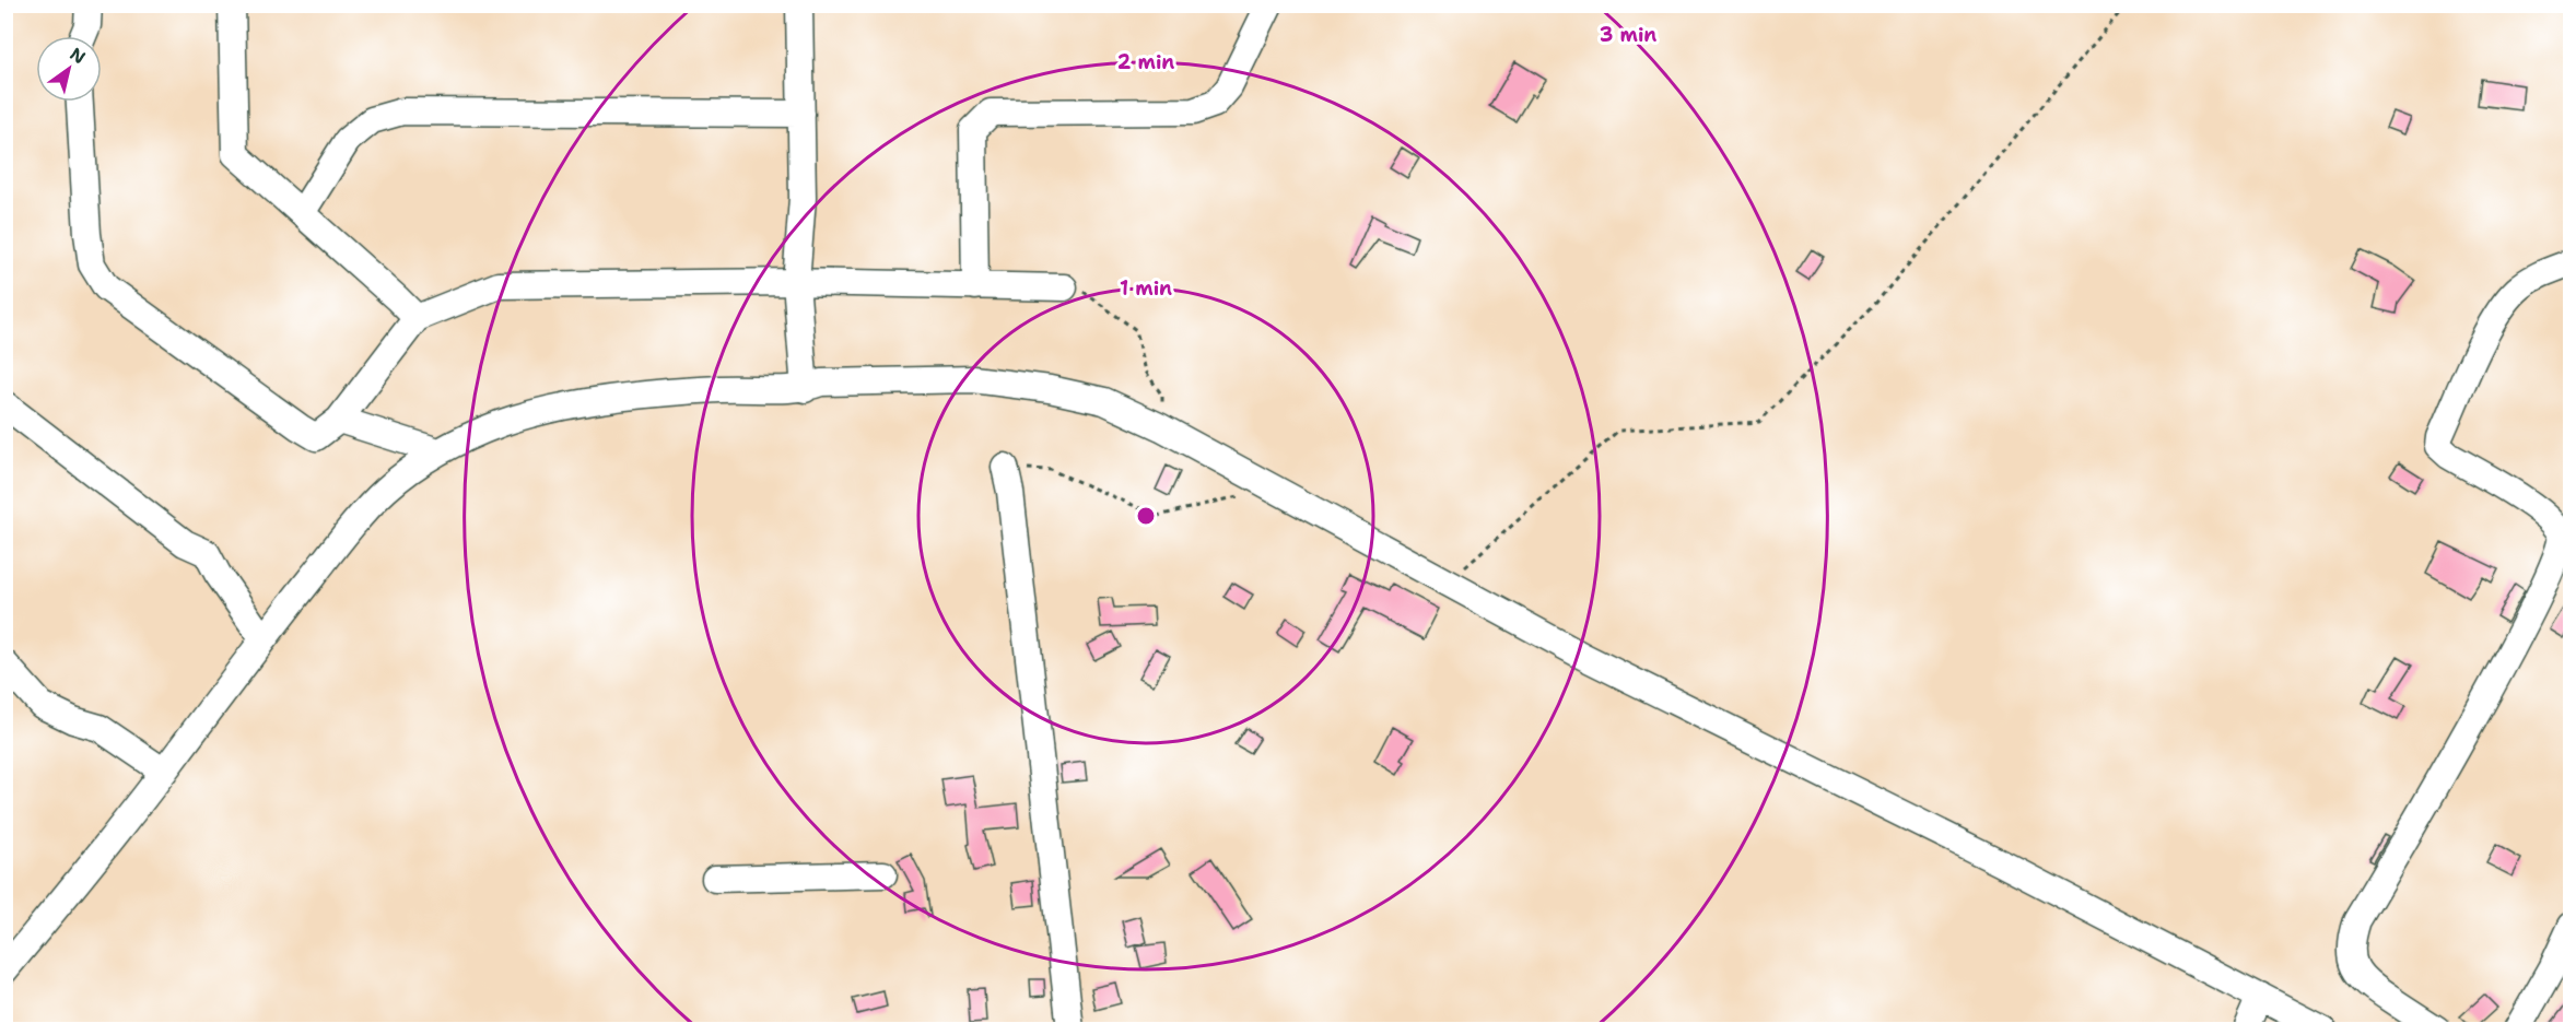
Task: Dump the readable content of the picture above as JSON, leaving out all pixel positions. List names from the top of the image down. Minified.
{"north":"top right","rings":["3 min","2 min","1 min"]}
